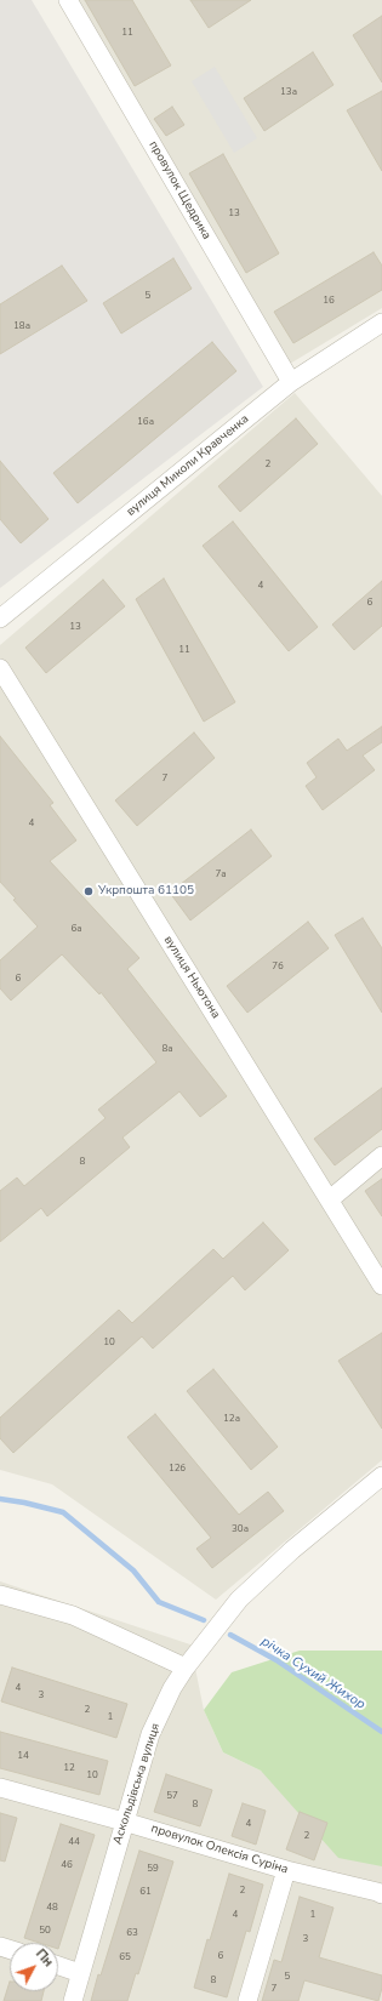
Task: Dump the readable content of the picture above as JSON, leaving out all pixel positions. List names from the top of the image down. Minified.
{"streets":{"street":["провулок Щедрика","вулиця Миколи Кравченка","вулиця Ньютона","Аскольдівська вулиця","провулок Олексія Суріна"]},"crossings":[["провулок Щедрика","вулиця Миколи Кравченка"],["Аскольдівська вулиця","провулок Олексія Суріна"]],"water":["річка Сухий Жихор"],"places":["Укрпошта 61105"],"house_numbers":["11","13а","13","5","16","18а","16а","2","4","6","13","11","7","4","7а","6a","7б","6","8а","8","10","12а","12б","30а","4","3","2","1","14","12","10","57","8","4","2","44","46","59","2","61","48","4","1","50","63","3","6","65","5","8","7"],"north":"top right"}
